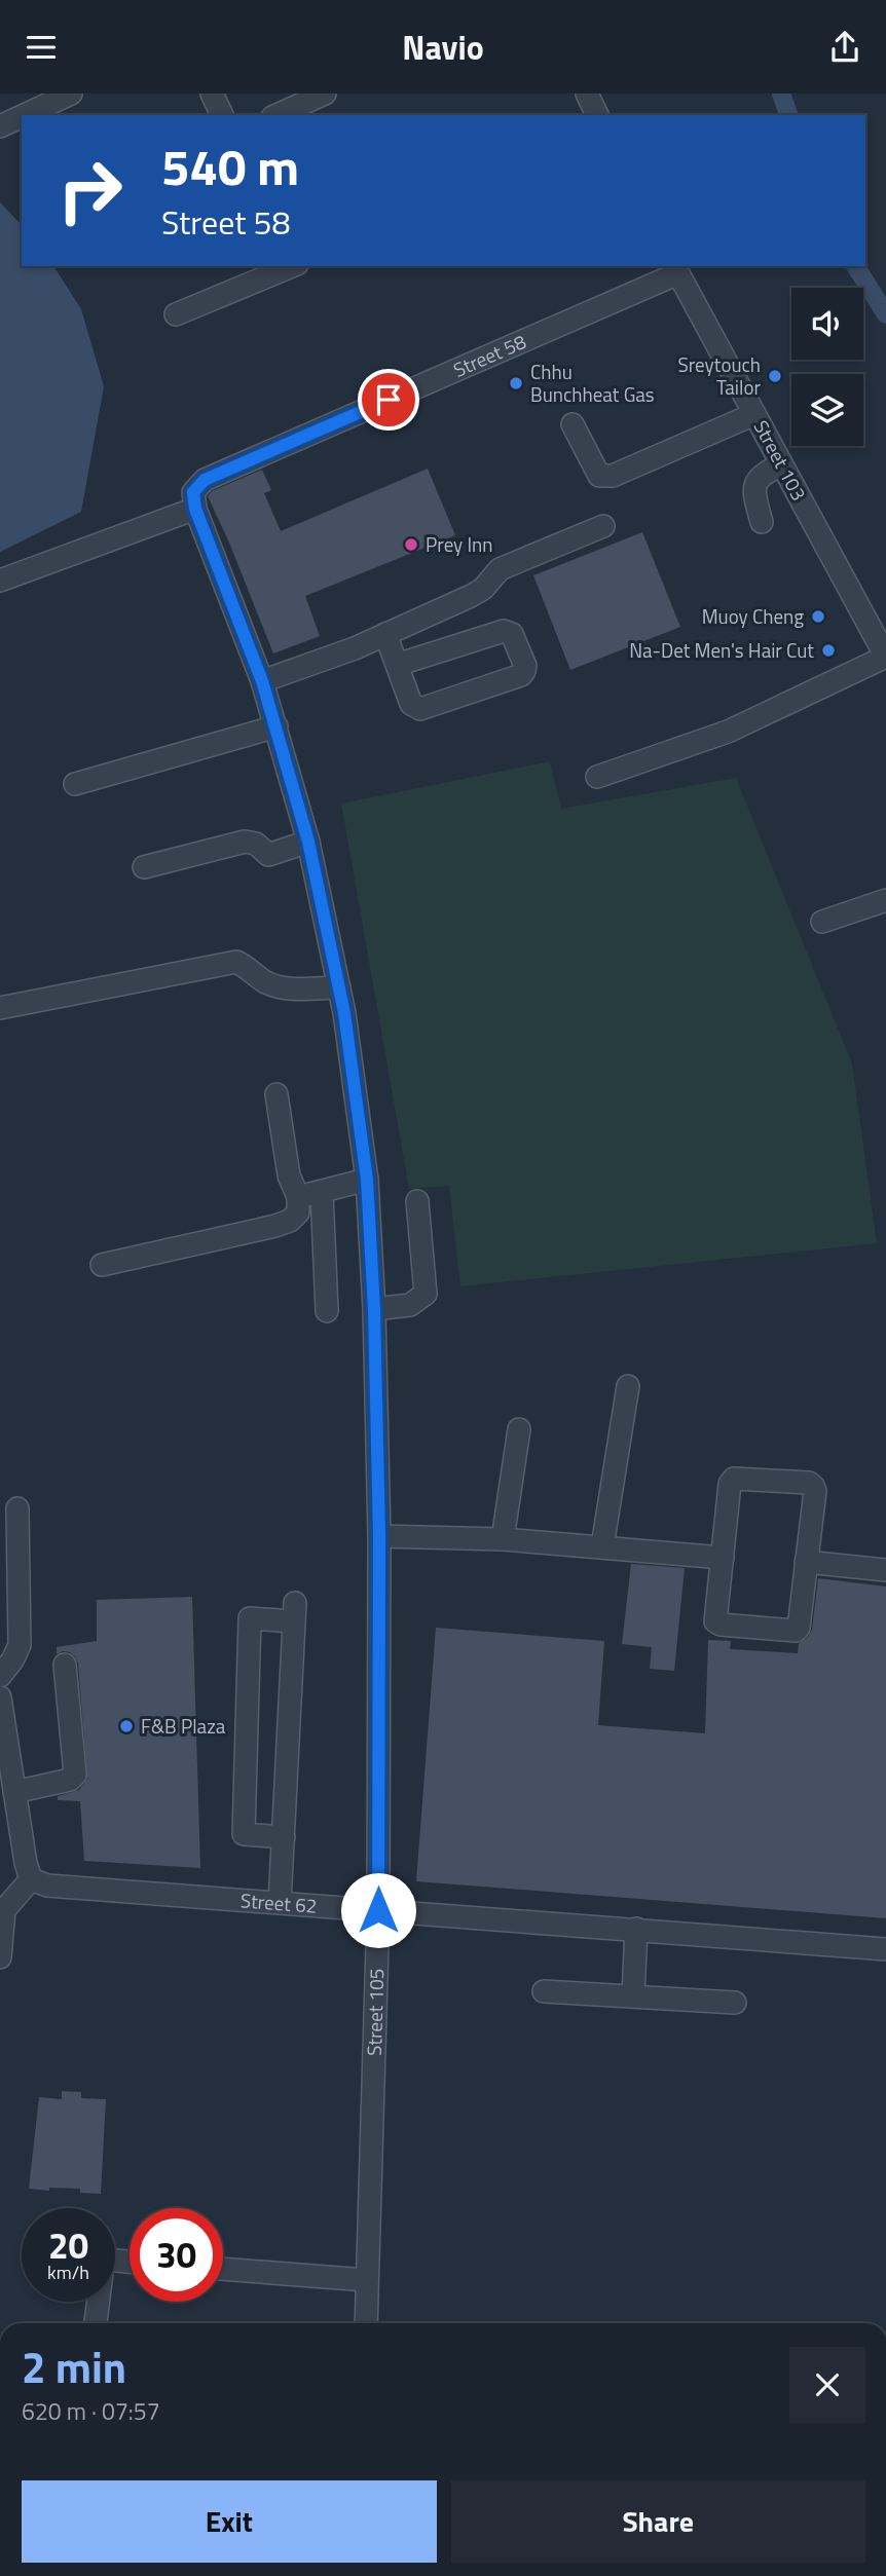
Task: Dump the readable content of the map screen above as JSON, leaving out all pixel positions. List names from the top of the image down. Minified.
{"streets":{"street":["Street 58","Street 103","Street 62","Street 105"]},"crossings":[["Street 58","Street 103"],["Street 58","Street 105"],["Street 62","Street 105"]],"places":["Sreytouch Tailor","Chhu Bunchheat Gas","Prey Inn","Muoy Cheng","Na-Det Men's Hair Cut","F&B Plaza"],"page":{"header":"Navio","turn":["540 m","Street 58"],"speed":"20 km/h","limit":"30","heading":["2 min","620 m · 07:57"],"buttons":["Exit","Share"]}}
